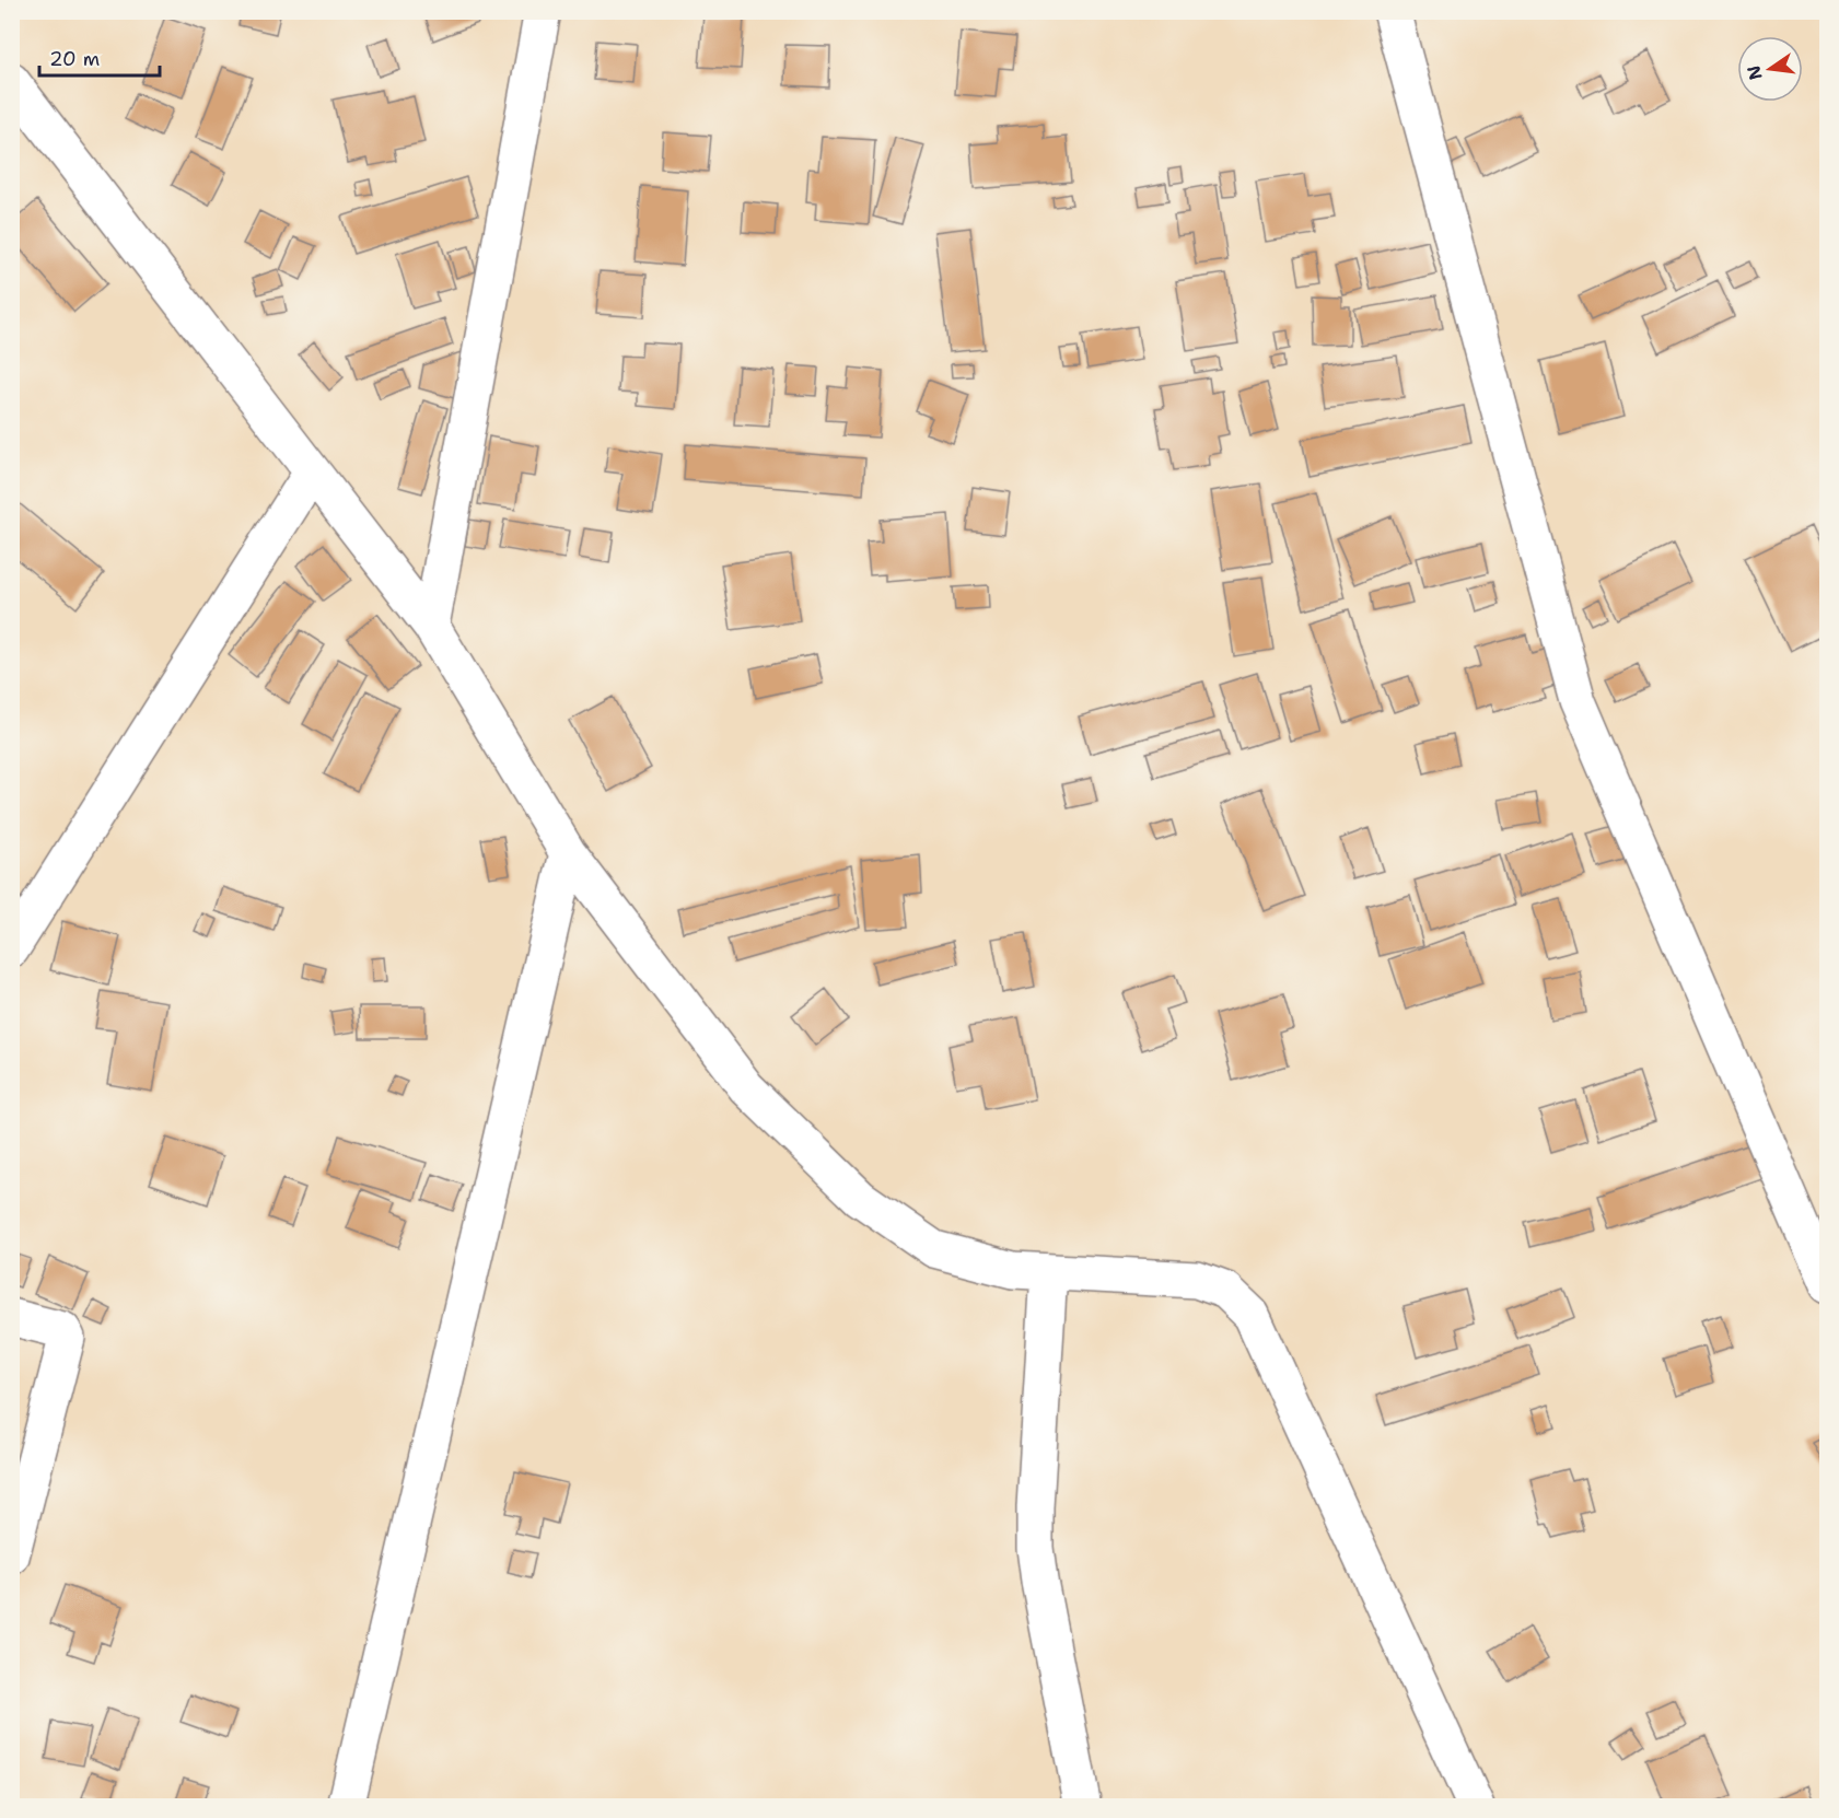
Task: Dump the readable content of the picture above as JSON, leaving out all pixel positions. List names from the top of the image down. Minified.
{"scale_bar":"20 m","north":"left"}
